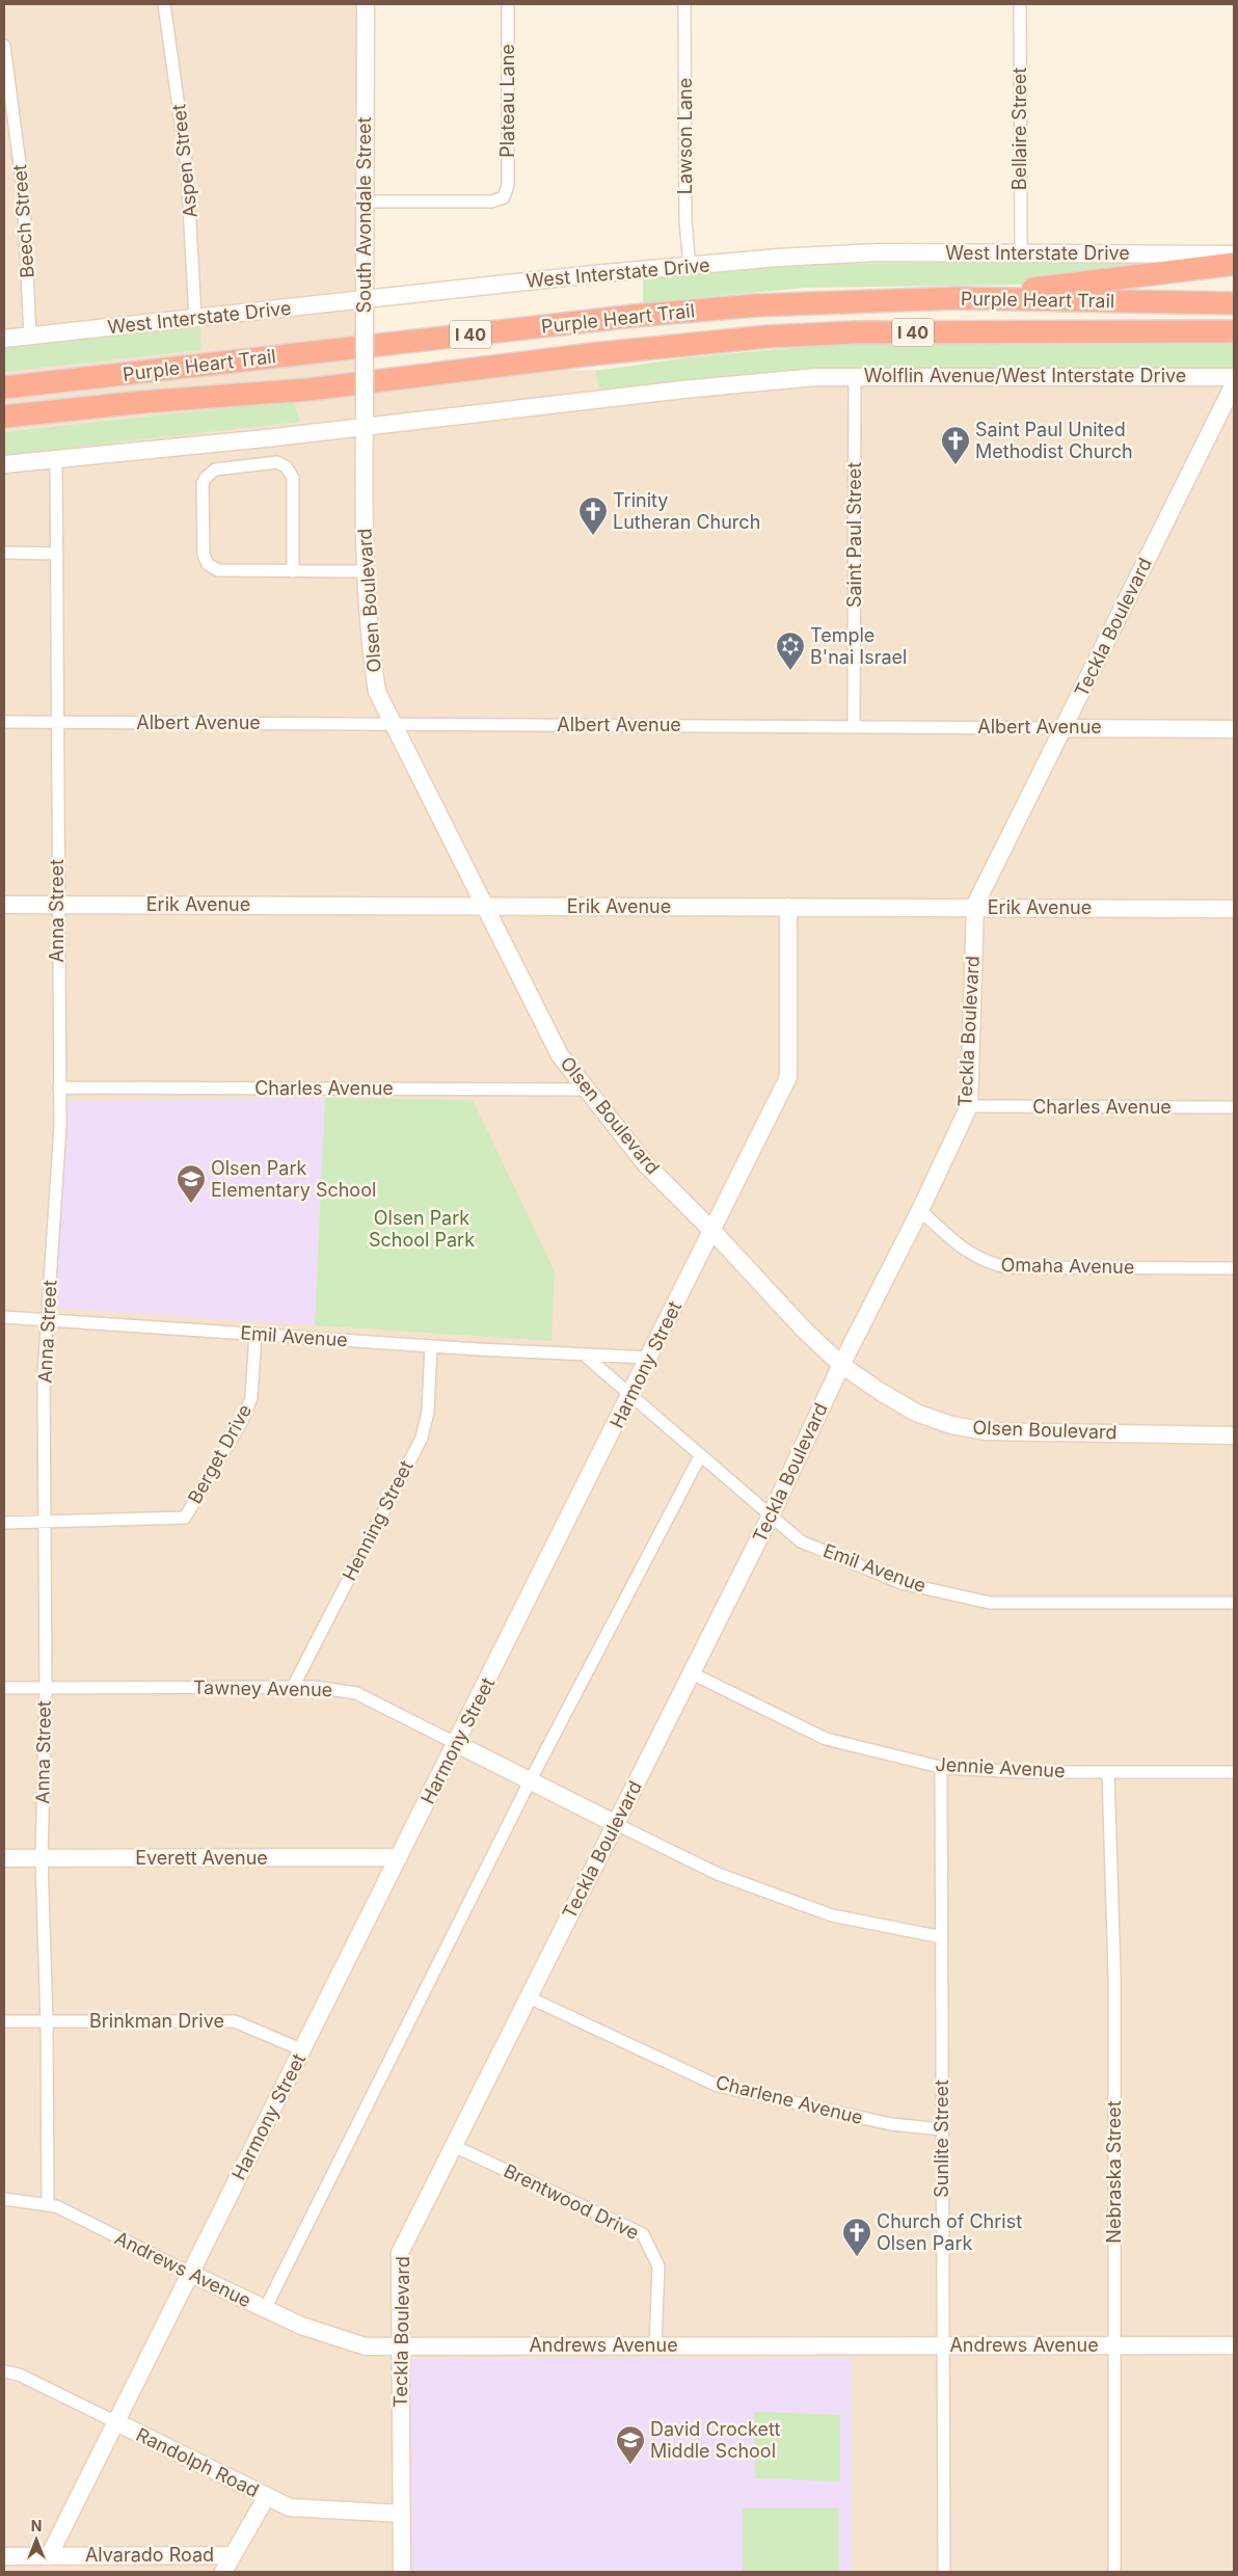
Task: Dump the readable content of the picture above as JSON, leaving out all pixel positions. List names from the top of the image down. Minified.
{"streets":{"highway":["Purple Heart Trail","I 40"],"main road":["South Avondale Street","West Interstate Drive","Wolflin Avenue/West Interstate Drive","Olsen Boulevard","Teckla Boulevard","Albert Avenue","Erik Avenue","Harmony Street","Tawney Avenue","Everett Avenue","Andrews Avenue","Randolph Road","Alvarado Road"],"street":["Plateau Lane","Bellaire Street","Lawson Lane","Aspen Street","Beech Street","Saint Paul Street","Anna Street","Charles Avenue","Omaha Avenue","Emil Avenue","Berget Drive","Henning Street","Jennie Avenue","Brinkman Drive","Charlene Avenue","Sunlite Street","Nebraska Street","Brentwood Drive"]},"crossings":[["Plateau Lane","South Avondale Street"],["Bellaire Street","West Interstate Drive"],["Lawson Lane","West Interstate Drive"],["Aspen Street","West Interstate Drive"],["South Avondale Street","West Interstate Drive"],["South Avondale Street","Wolflin Avenue/West Interstate Drive"],["South Avondale Street","Olsen Boulevard"],["Beech Street","West Interstate Drive"],["Wolflin Avenue/West Interstate Drive","Saint Paul Street"],["Wolflin Avenue/West Interstate Drive","Olsen Boulevard"],["Saint Paul Street","Albert Avenue"],["Olsen Boulevard","Teckla Boulevard"],["Olsen Boulevard","Albert Avenue"],["Olsen Boulevard","Erik Avenue"],["Olsen Boulevard","Charles Avenue"],["Olsen Boulevard","Harmony Street"],["Teckla Boulevard","Albert Avenue"],["Teckla Boulevard","Erik Avenue"],["Teckla Boulevard","Charles Avenue"],["Teckla Boulevard","Omaha Avenue"],["Teckla Boulevard","Emil Avenue"],["Teckla Boulevard","Tawney Avenue"],["Teckla Boulevard","Jennie Avenue"],["Teckla Boulevard","Charlene Avenue"],["Teckla Boulevard","Brentwood Drive"],["Teckla Boulevard","Andrews Avenue"],["Teckla Boulevard","Randolph Road"],["Albert Avenue","Anna Street"],["Erik Avenue","Anna Street"],["Erik Avenue","Harmony Street"],["Anna Street","Charles Avenue"],["Anna Street","Emil Avenue"],["Anna Street","Berget Drive"],["Anna Street","Tawney Avenue"],["Anna Street","Everett Avenue"],["Anna Street","Brinkman Drive"],["Anna Street","Andrews Avenue"],["Emil Avenue","Harmony Street"],["Emil Avenue","Berget Drive"],["Emil Avenue","Henning Street"],["Harmony Street","Tawney Avenue"],["Harmony Street","Everett Avenue"],["Harmony Street","Brinkman Drive"],["Harmony Street","Andrews Avenue"],["Harmony Street","Randolph Road"],["Harmony Street","Alvarado Road"],["Henning Street","Tawney Avenue"],["Jennie Avenue","Sunlite Street"],["Jennie Avenue","Nebraska Street"],["Charlene Avenue","Sunlite Street"],["Sunlite Street","Andrews Avenue"],["Nebraska Street","Andrews Avenue"],["Brentwood Drive","Andrews Avenue"]],"parks":["Olsen Park School Park"],"places":{"church":["Saint Paul United Methodist Church","Trinity Lutheran Church","Church of Christ Olsen Park"],"synagogue":["Temple B'nai Israel"],"school or university":["Olsen Park Elementary School","David Crockett Middle School"]},"north":"top"}
